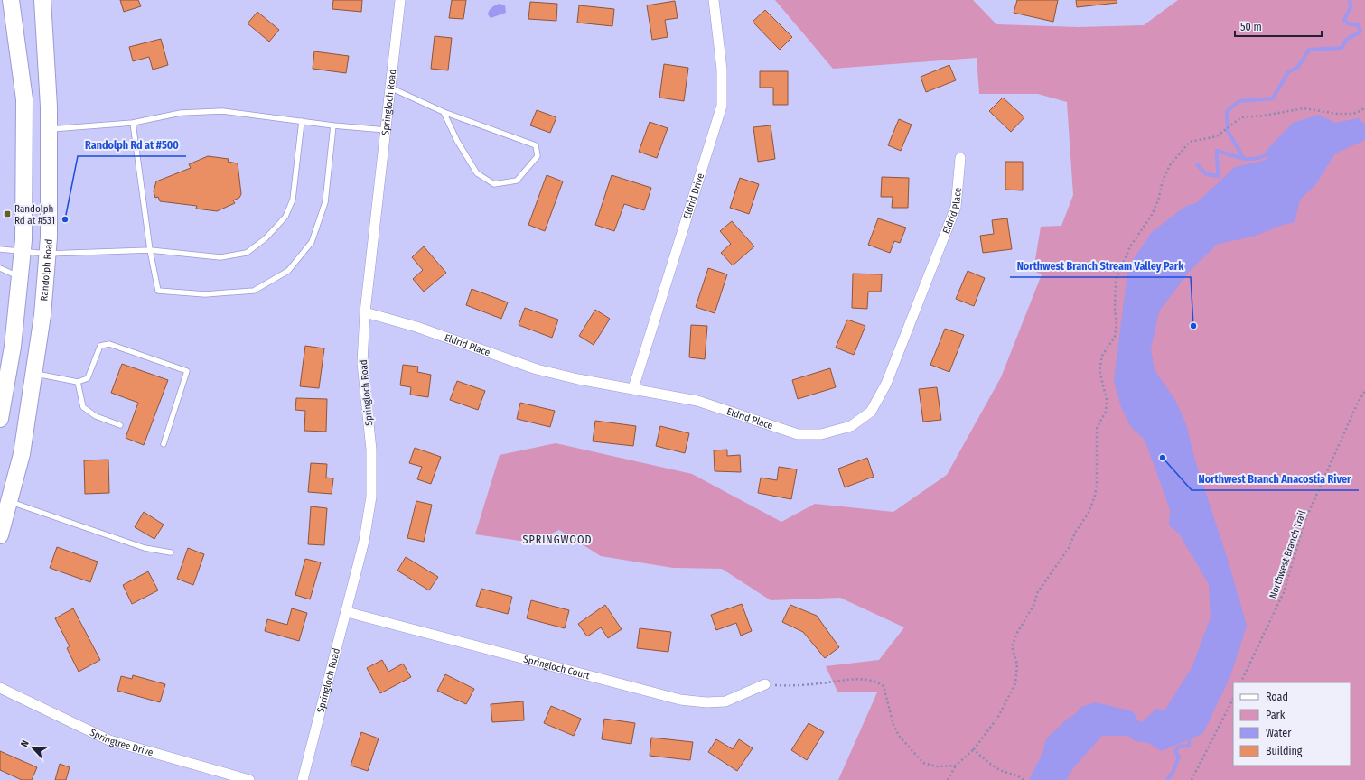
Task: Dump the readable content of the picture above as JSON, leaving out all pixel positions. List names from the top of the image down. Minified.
{"streets":{"main road":["Randolph Road"],"street":["Springloch Road","Eldrid Drive","Eldrid Place","Springloch Court","Springtree Drive"],"path":["Northwest Branch Trail"]},"crossings":[["Springloch Road","Eldrid Place"],["Springloch Road","Springloch Court"],["Eldrid Drive","Eldrid Place"]],"districts":["SPRINGWOOD"],"places":{"transit":["Randolph Rd at #531"],"other":["Randolph Rd at #500","Northwest Branch Stream Valley Park","Northwest Branch Anacostia River"]},"legend":["Road","Park","Water","Building"],"scale_bar":"50 m","north":"top left"}
